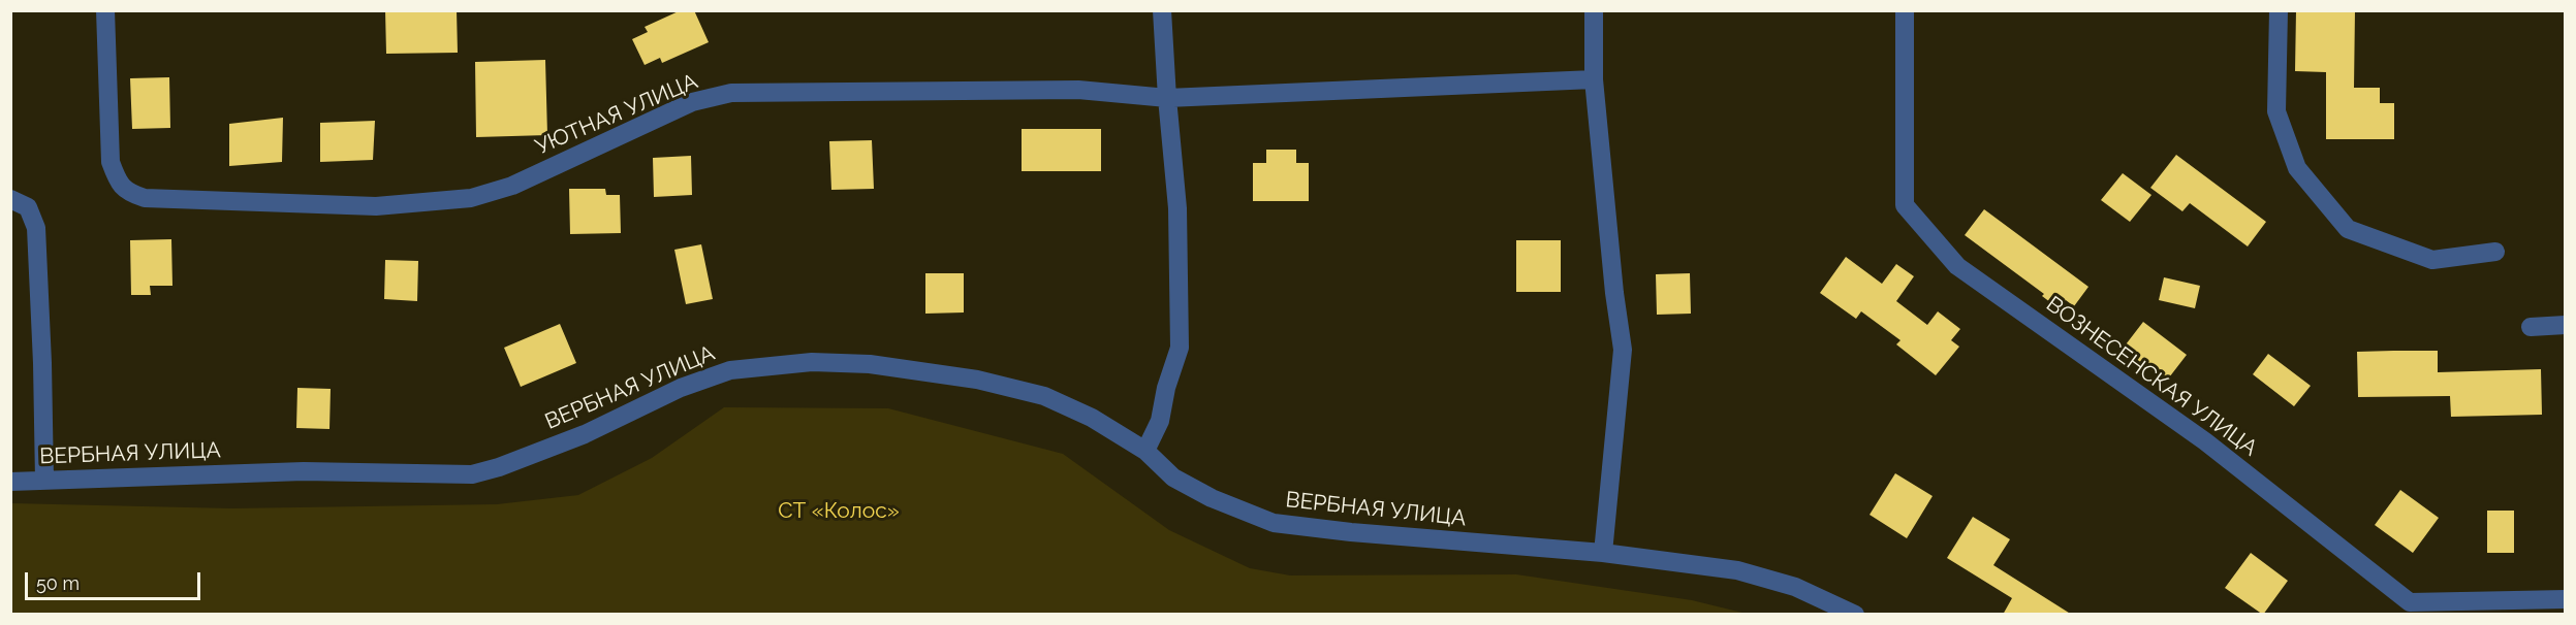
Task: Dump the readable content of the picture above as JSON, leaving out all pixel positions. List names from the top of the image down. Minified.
{"streets":{"street":["УЮТНАЯ УЛИЦА","ВОЗНЕСЕНСКАЯ УЛИЦА","ВЕРБНАЯ УЛИЦА"]},"parks":["СТ «Колос»"],"scale_bar":"50 m"}
